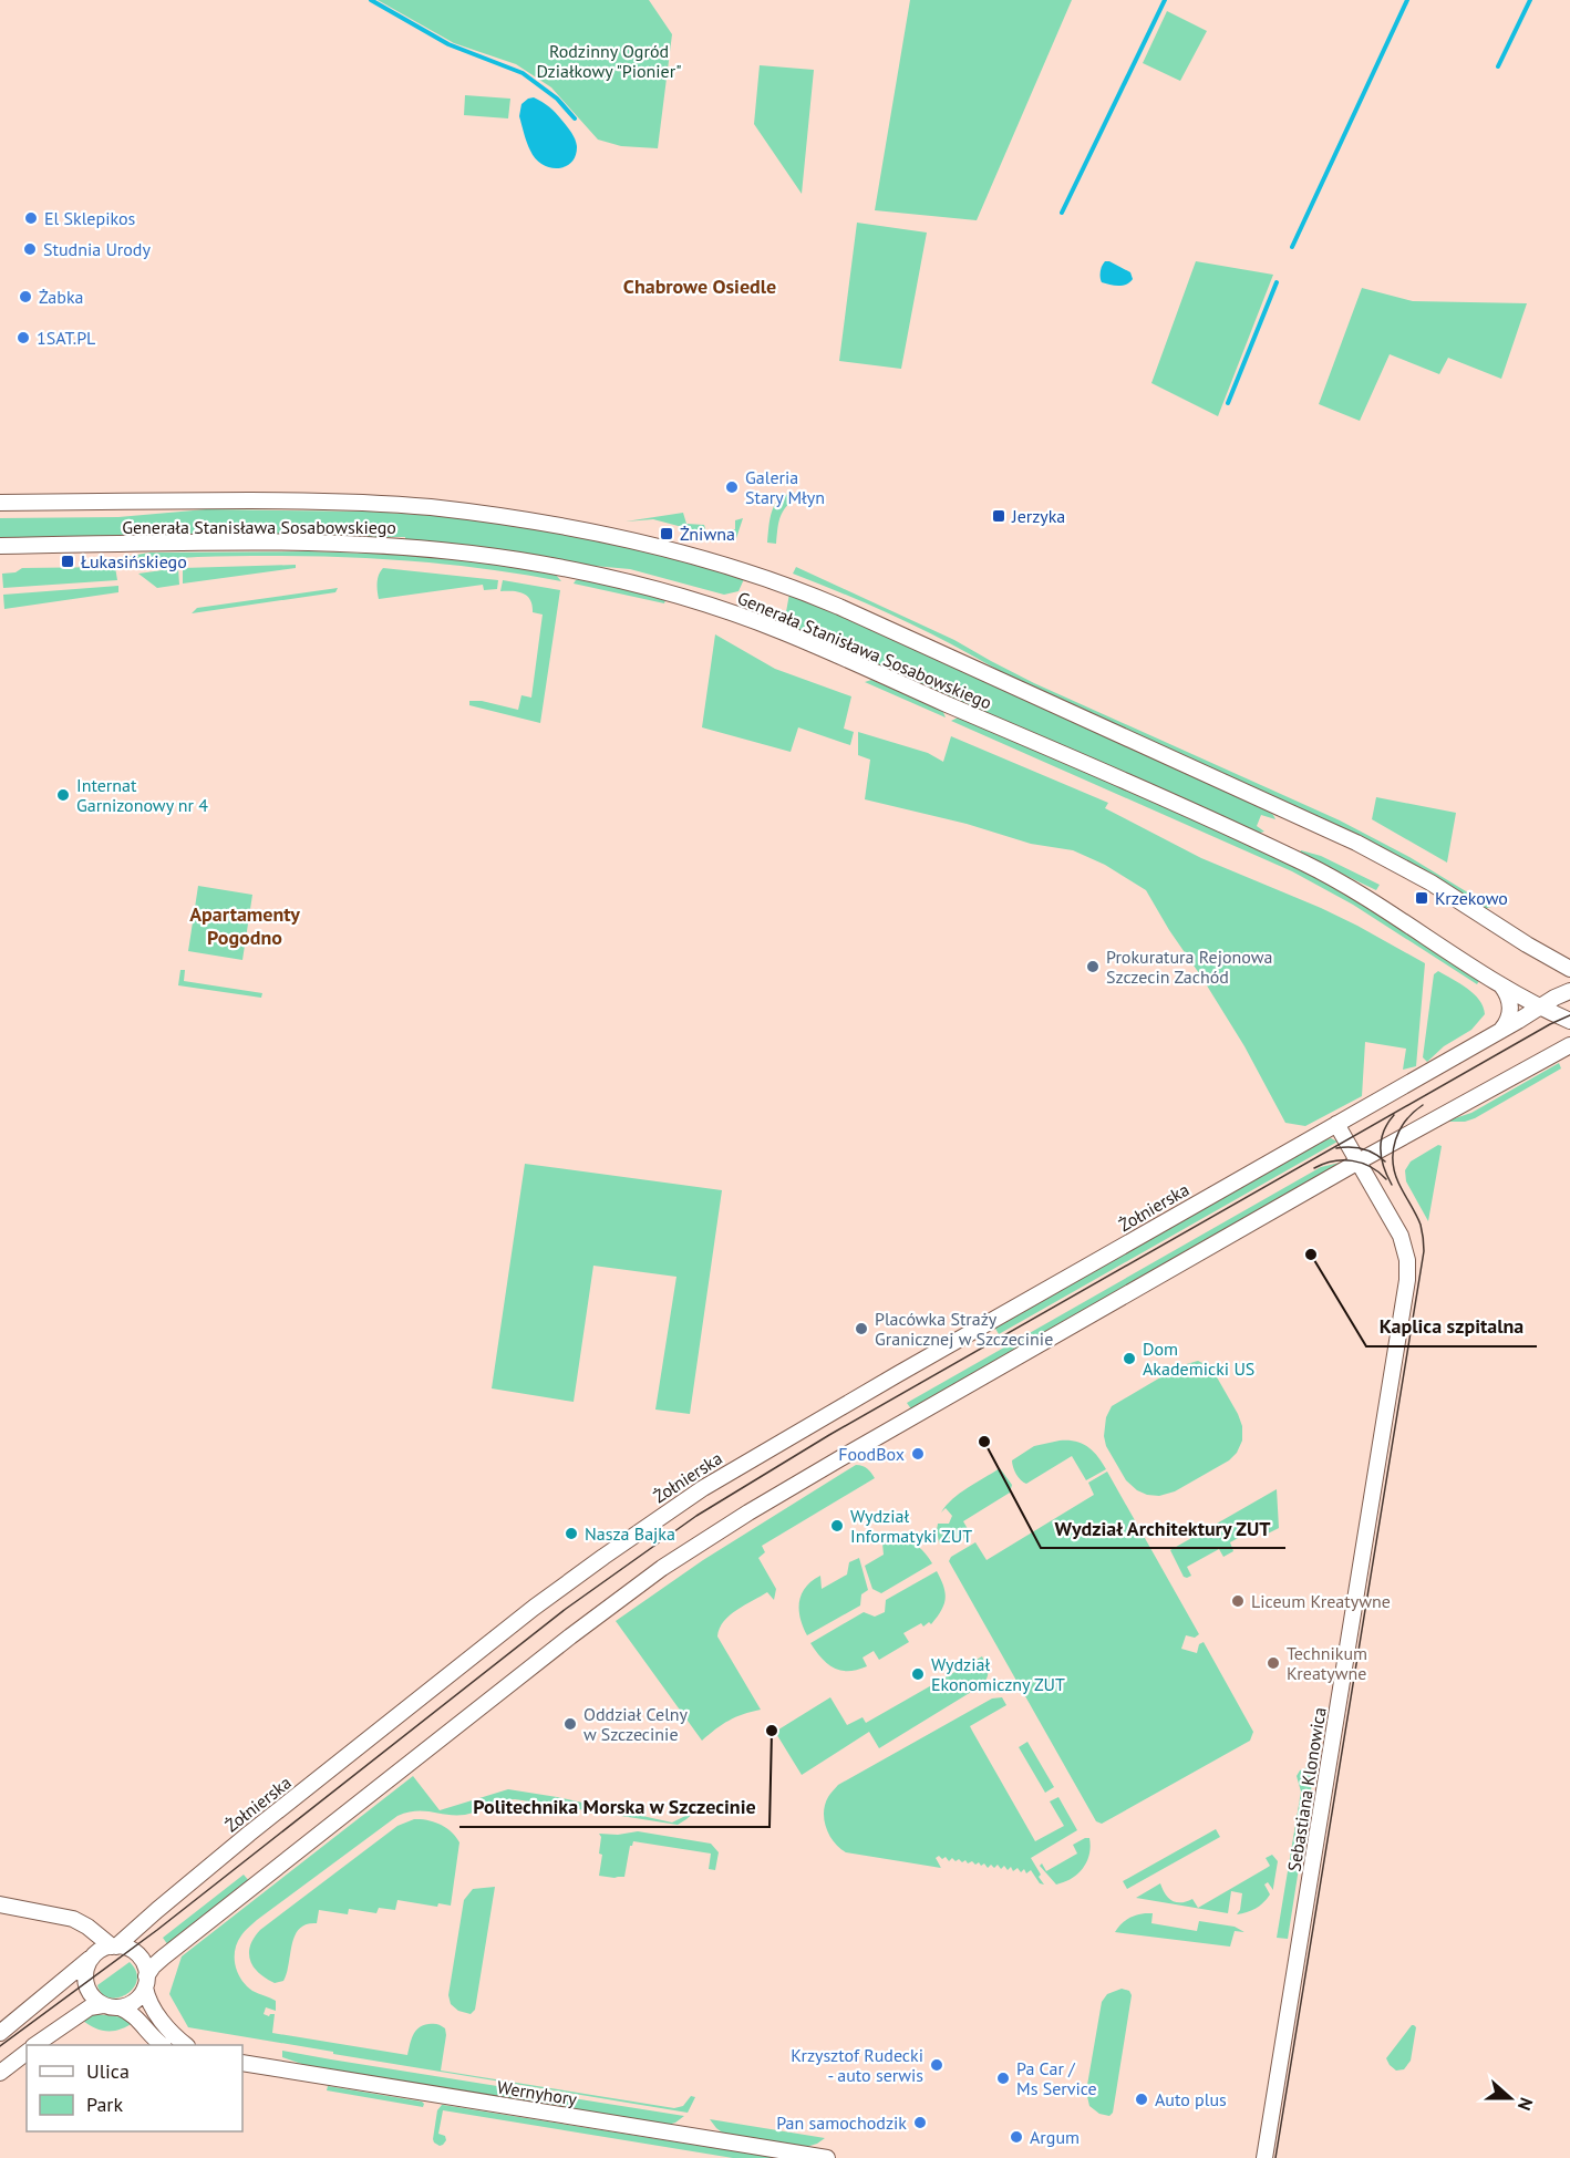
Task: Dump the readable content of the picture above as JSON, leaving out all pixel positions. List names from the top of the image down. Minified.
{"streets":{"street":["Generała Stanisława Sosabowskiego","Żołnierska","Sebastiana Klonowica","Wernyhory"]},"crossings":[["Generała Stanisława Sosabowskiego","Żołnierska"]],"districts":["Chabrowe Osiedle","Apartamenty Pogodno"],"parks":["Rodzinny Ogród Działkowy \"Pionier\""],"places":{"other":["El Sklepikos","Studnia Urody","Żabka","1SAT.PL","Galeria Stary Młyn","Internat Garnizonowy nr 4","Prokuratura Rejonowa Szczecin Zachód","Kaplica szpitalna","Placówka Straży Granicznej w Szczecinie","Dom Akademicki US","Wydział Architektury ZUT","FoodBox","Wydział Informatyki ZUT","Nasza Bajka","Liceum Kreatywne","Technikum Kreatywne","Wydział Ekonomiczny ZUT","Oddział Celny w Szczecinie","Politechnika Morska w Szczecinie","Krzysztof Rudecki - auto serwis","Pa Car / Ms Service","Auto plus","Pan samochodzik","Argum"],"transit":["Jerzyka","Żniwna","Łukasińskiego","Krzekowo"]},"legend":["Ulica","Park"],"north":"right"}
